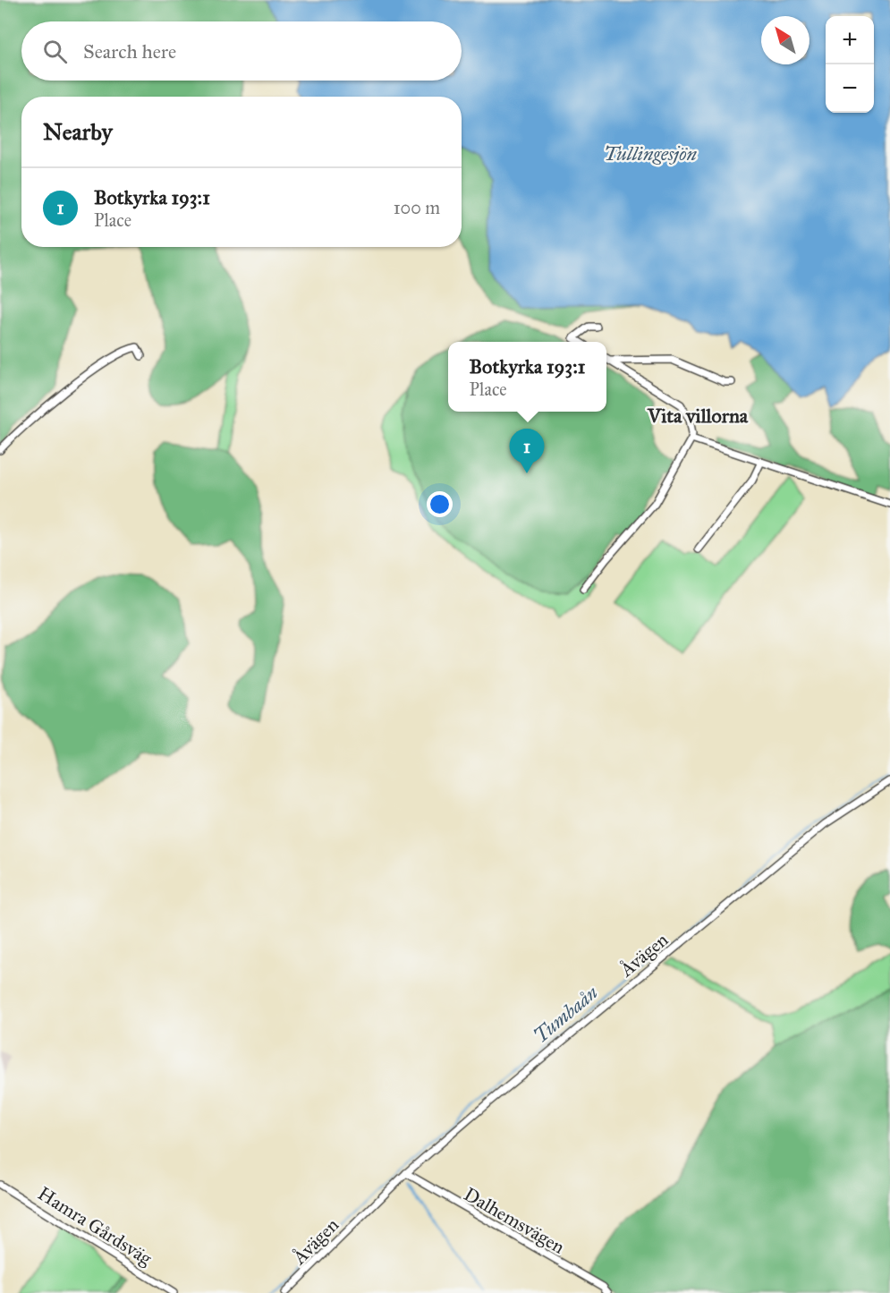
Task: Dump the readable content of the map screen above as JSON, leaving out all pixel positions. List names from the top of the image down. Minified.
{"streets":{"street":["Åvägen","Dalhemsvägen","Hamra Gårdsväg"]},"crossings":[["Åvägen","Dalhemsvägen"]],"districts":["Vita villorna"],"water":["Tullingesjön","Tumbaån"],"north":"top left","page":{"map_buttons":["+","−"],"search":"Search here","heading":"Nearby","list":[{"mark":"1","name":"Botkyrka 193:1","note":"Place","value":"100 m"}],"popup":["Botkyrka 193:1","Place"],"pins":"1"}}
